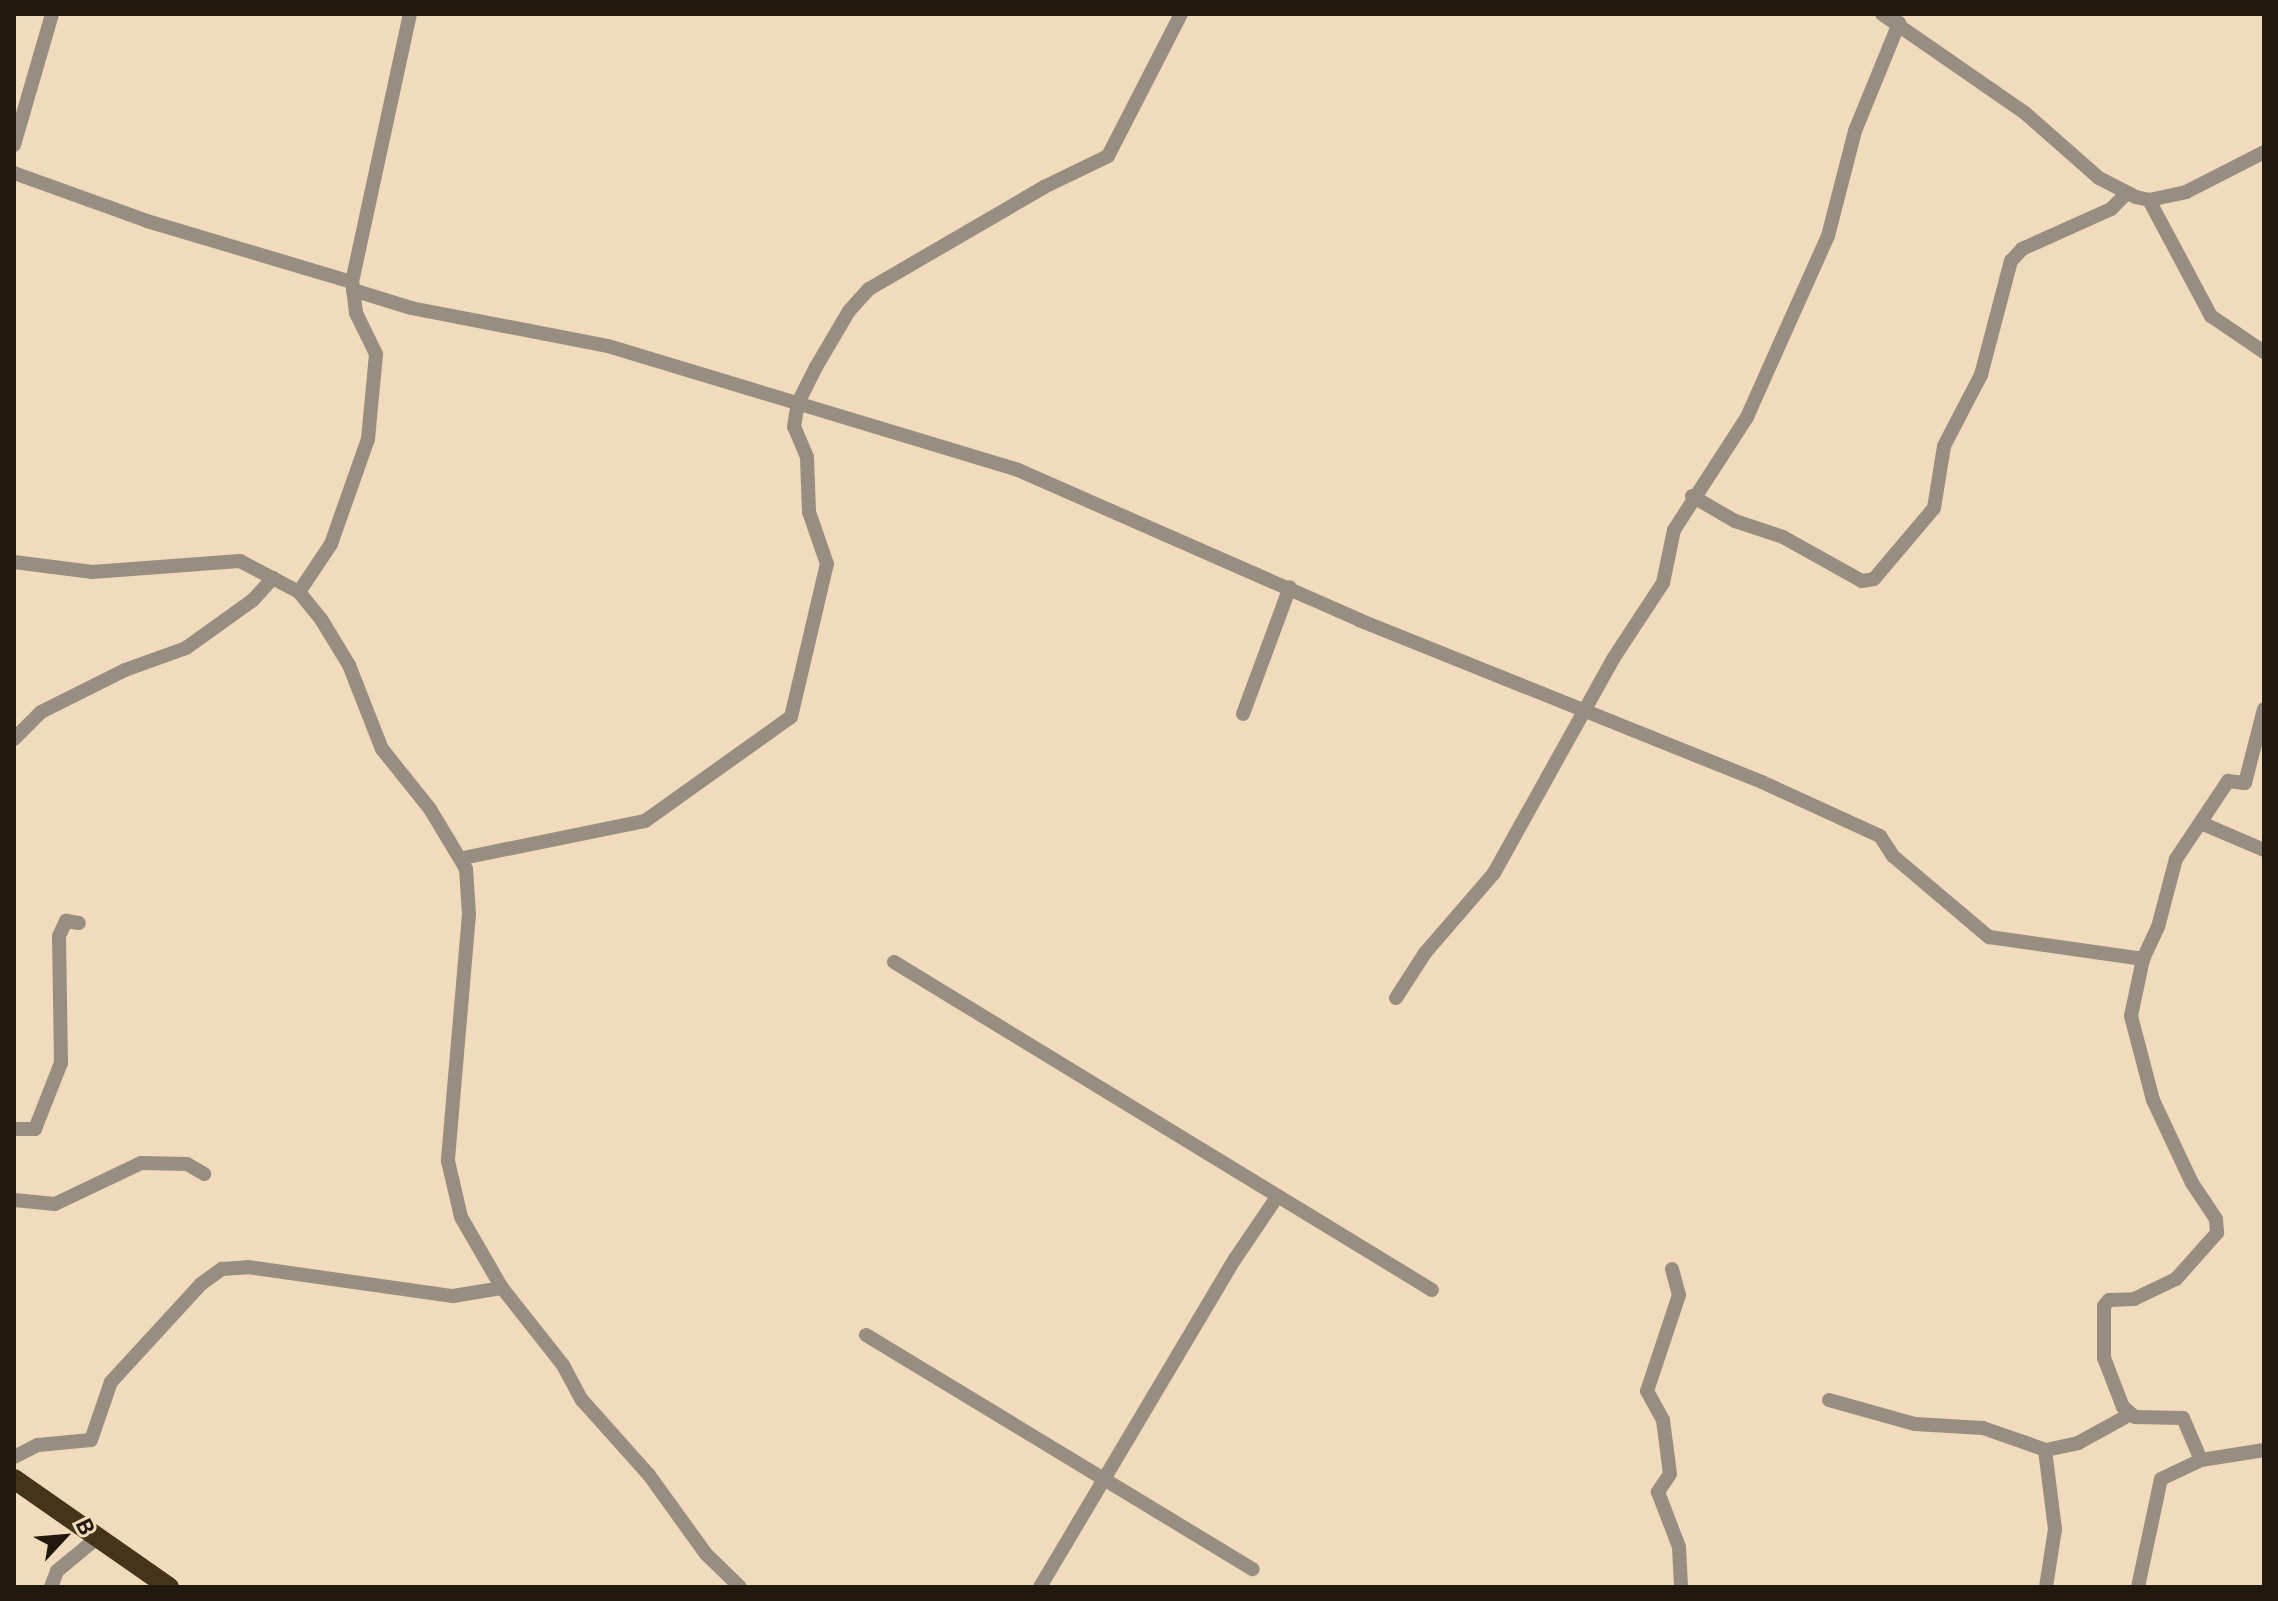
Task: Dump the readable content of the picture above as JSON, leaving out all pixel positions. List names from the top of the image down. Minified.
{"north":"top right"}
